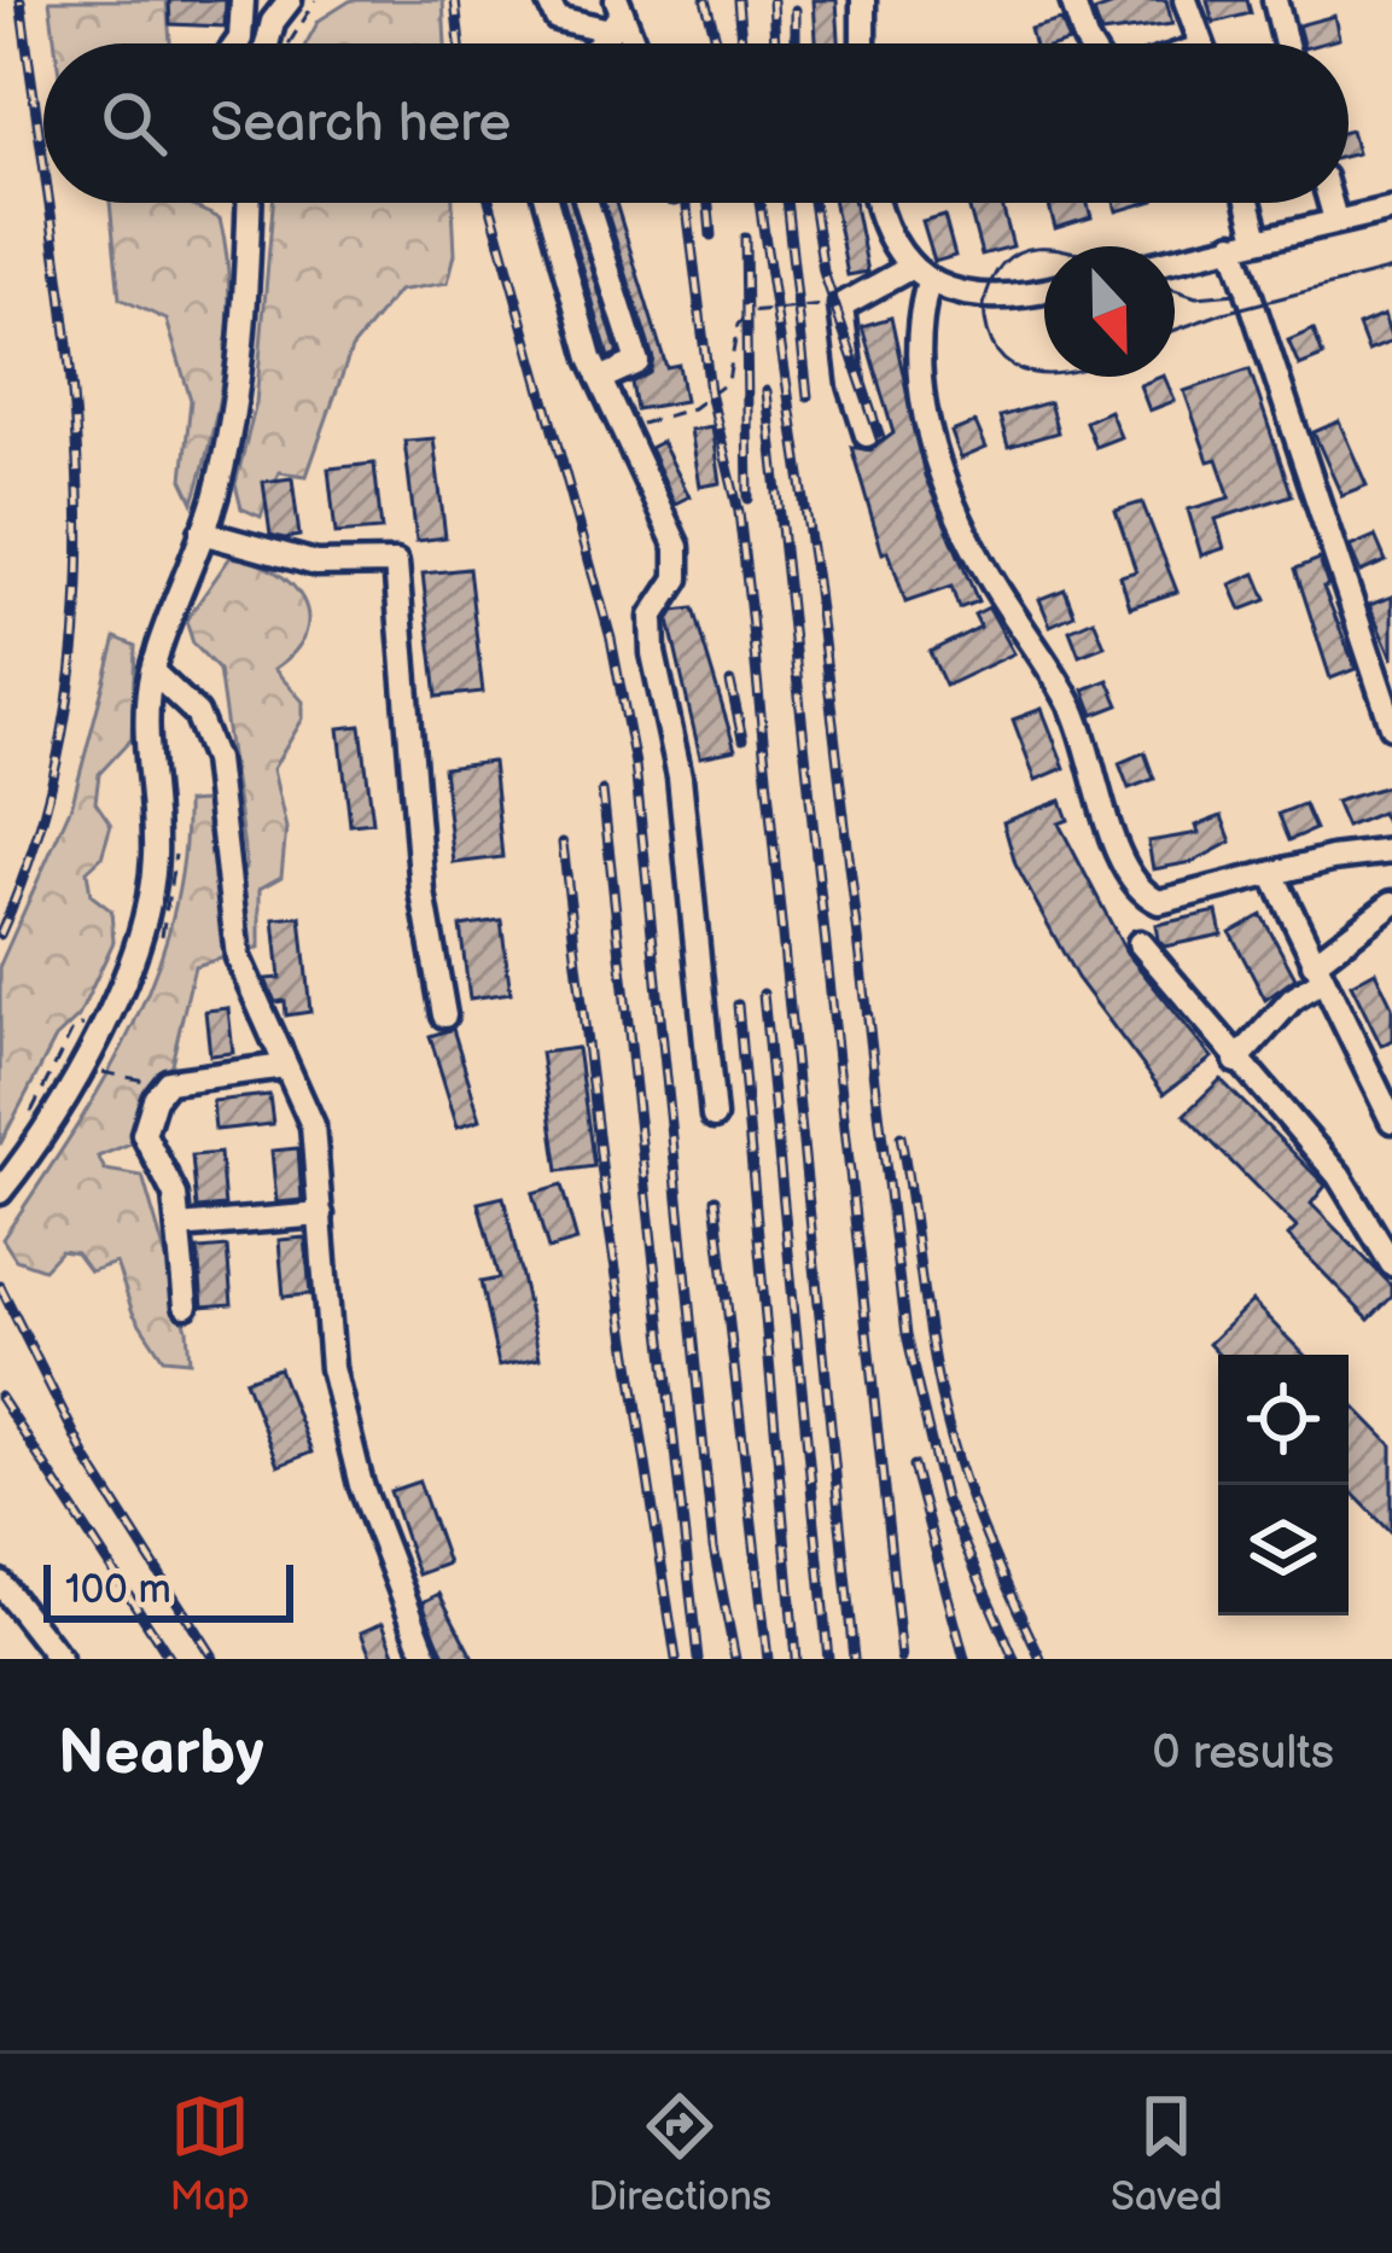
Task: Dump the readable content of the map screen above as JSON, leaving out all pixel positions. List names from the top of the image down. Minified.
{"scale_bar":"100 m","north":"bottom","page":{"search":"Search here","scale":"100 m","heading":["Nearby","0 results"],"nav":["Map","Directions","Saved"]}}
